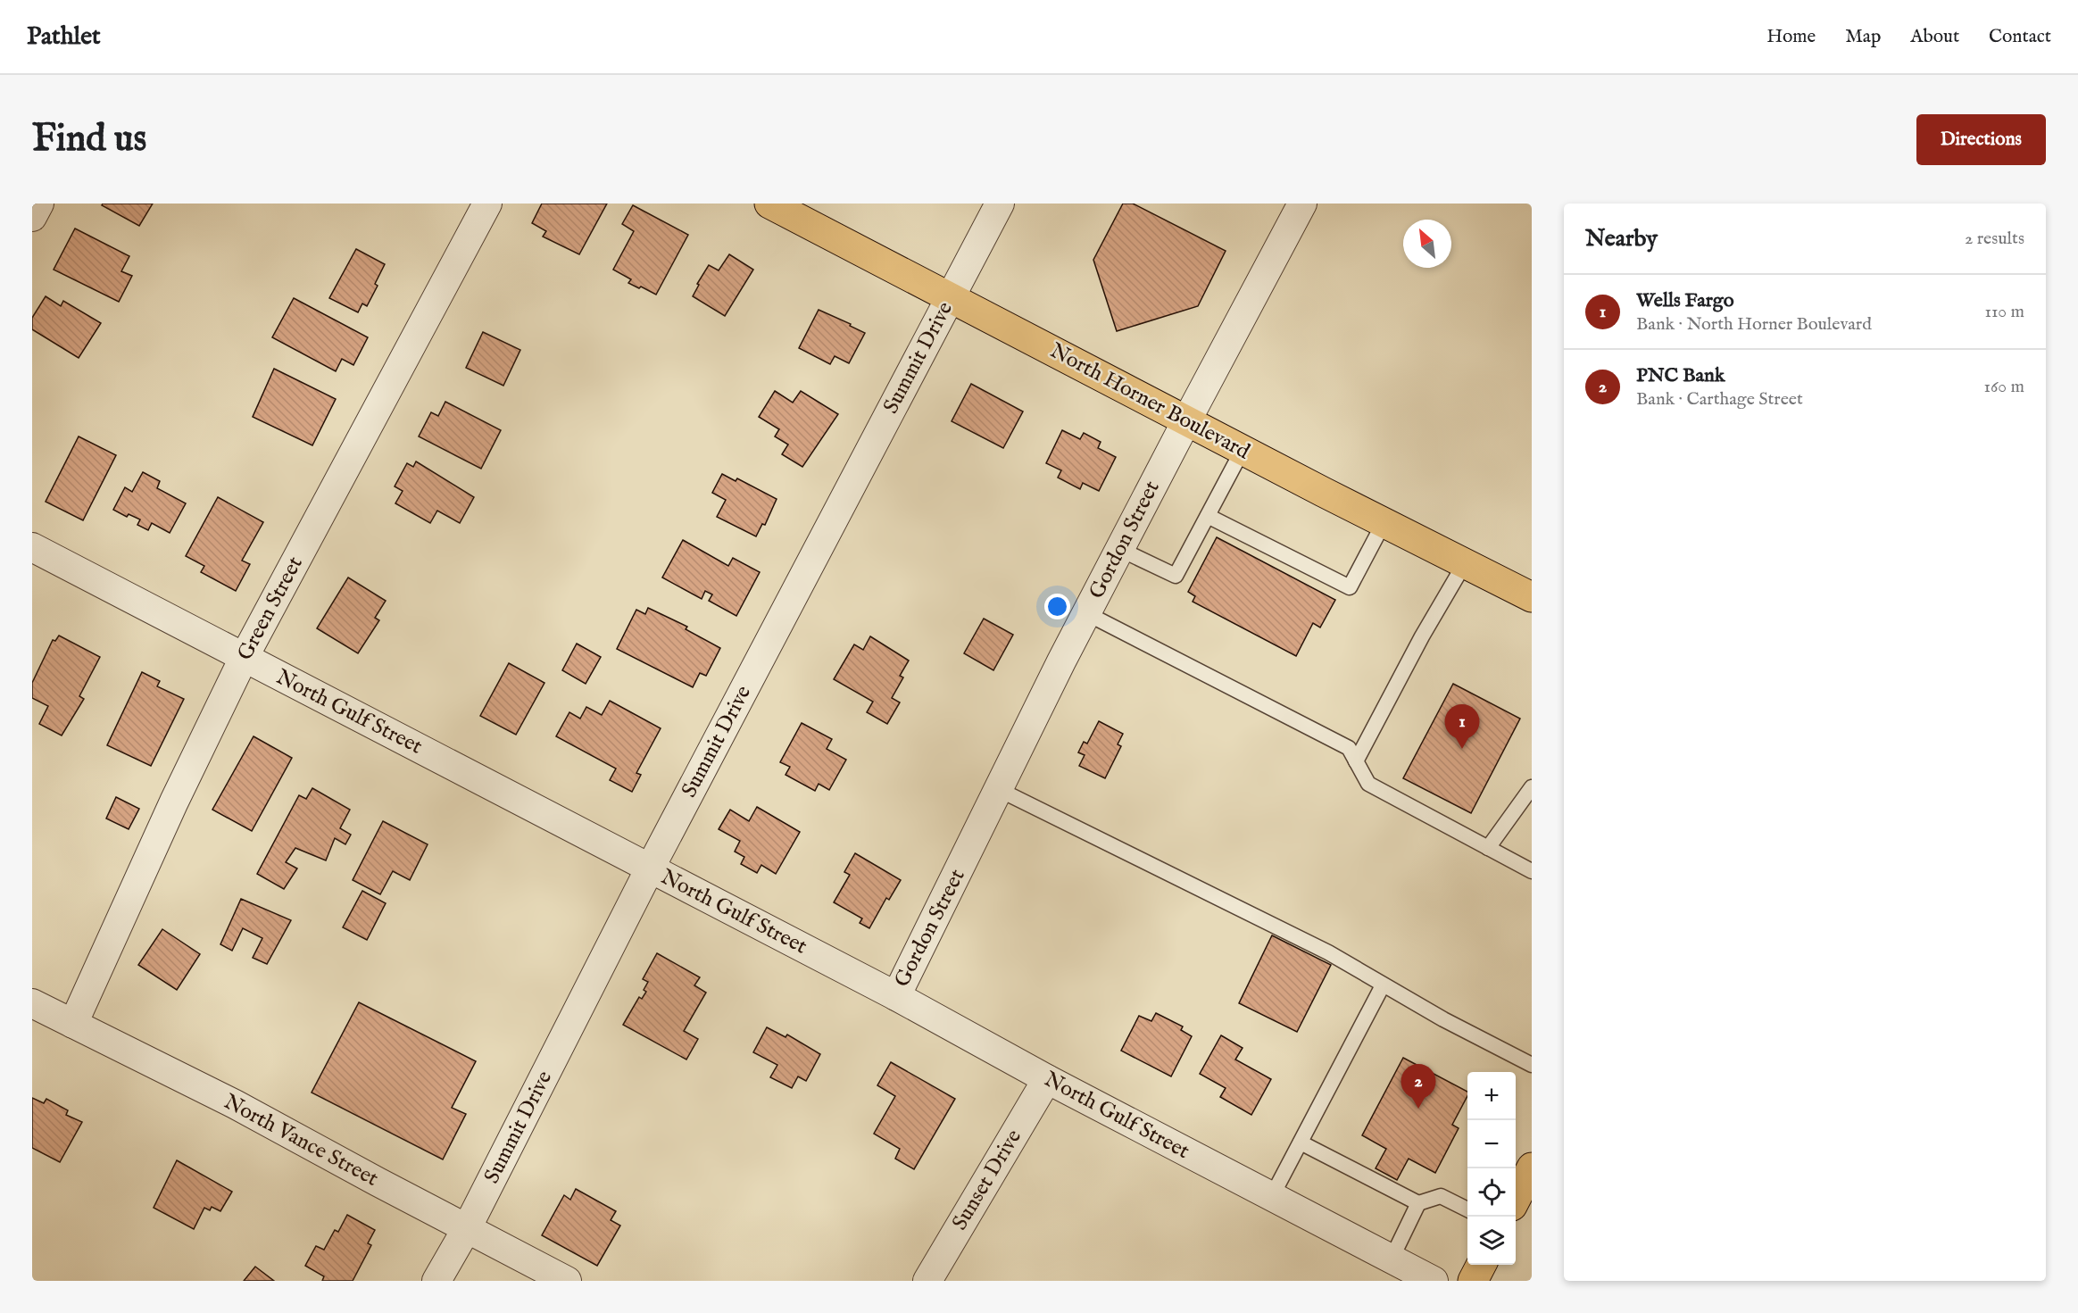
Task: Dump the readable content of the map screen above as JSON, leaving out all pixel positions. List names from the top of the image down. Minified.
{"streets":{"main road":["North Horner Boulevard"],"street":["Summit Drive","Gordon Street","Green Street","North Gulf Street","North Vance Street","Sunset Drive"]},"crossings":[["Summit Drive","North Horner Boulevard"],["Summit Drive","North Gulf Street"],["Summit Drive","North Vance Street"],["North Horner Boulevard","Gordon Street"],["Gordon Street","North Gulf Street"],["Green Street","North Gulf Street"],["Green Street","North Vance Street"],["North Gulf Street","Sunset Drive"]],"north":"top left","page":{"header":"Pathlet","nav":["Home","Map","About","Contact"],"buttons":"Directions","title":"Find us","heading":["Nearby","2 results"],"list":[{"mark":"1","name":"Wells Fargo","note":"Bank · North Horner Boulevard","value":"110 m"},{"mark":"2","name":"PNC Bank","note":"Bank · Carthage Street","value":"160 m"}],"pins":["1","2"],"map_buttons":["+","−"]}}
